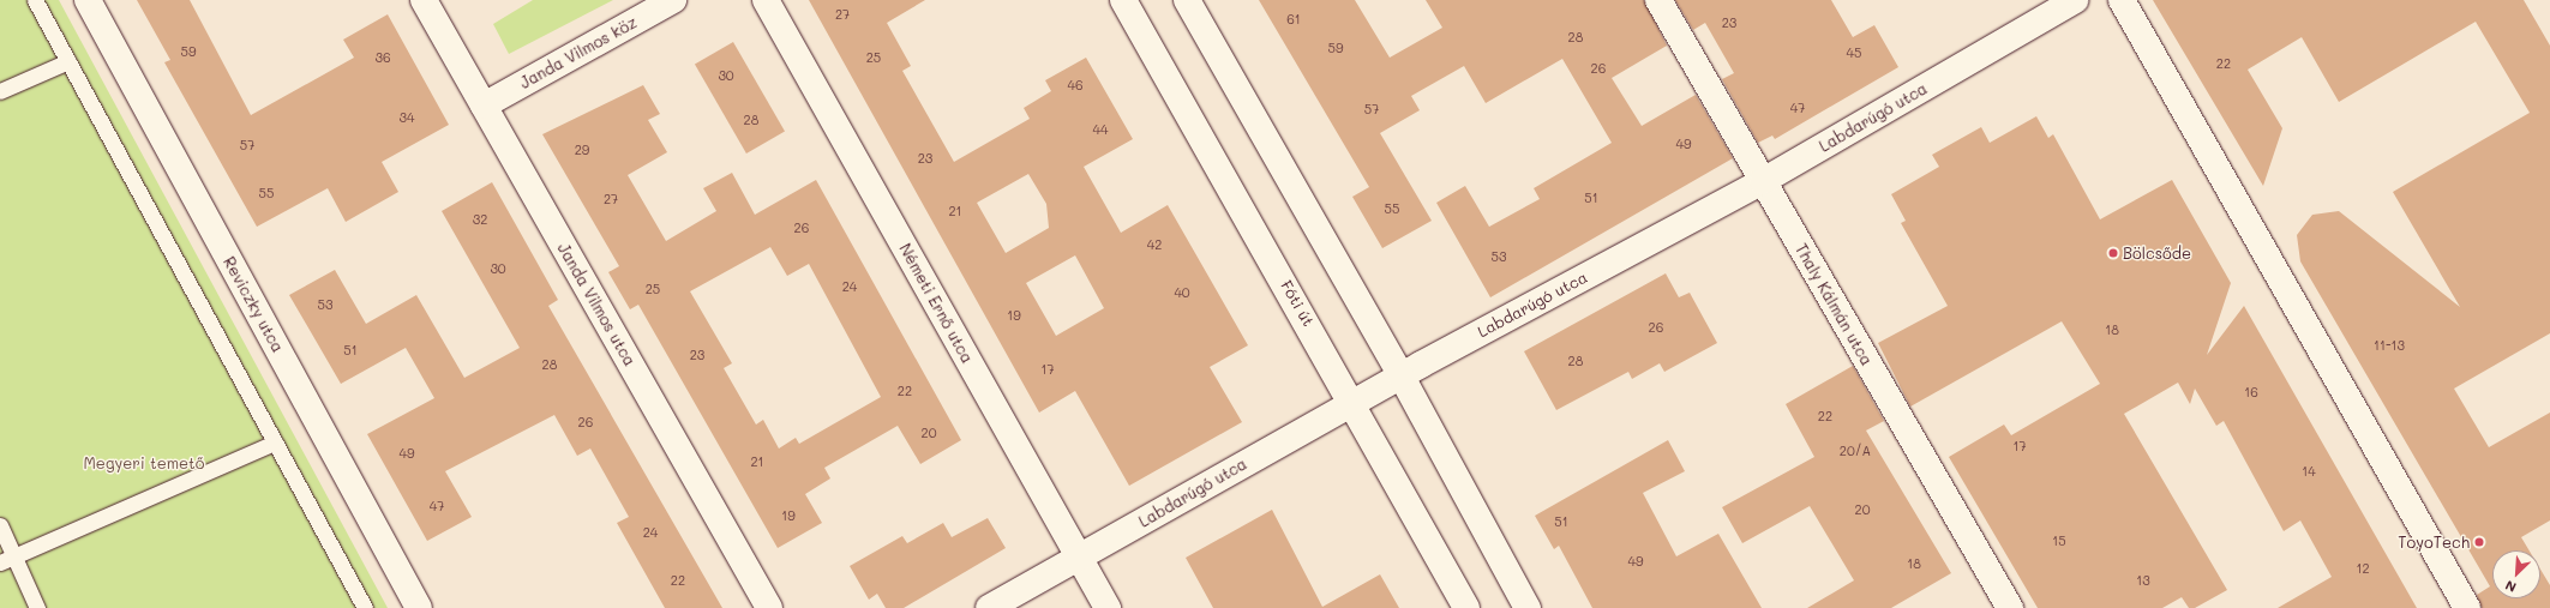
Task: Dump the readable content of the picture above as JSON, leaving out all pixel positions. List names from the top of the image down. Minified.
{"streets":{"street":["Janda Vilmos köz","Labdarúgó utca","Németi Ernő utca","Fóti út","Reviczky utca","Janda Vilmos utca","Thaly Kálmán utca"]},"crossings":[["Janda Vilmos köz","Janda Vilmos utca"],["Labdarúgó utca","Németi Ernő utca"],["Labdarúgó utca","Fóti út"],["Labdarúgó utca","Thaly Kálmán utca"]],"parks":["Megyeri temető"],"places":["Bölcsőde","ToyoTech"],"house_numbers":["27","61","23","28","59","59","45","36","25","22","26","30","46","47","57","34","28","44","49","57","29","23","55","51","27","55","21","32","26","42","53","30","24","25","40","53","19","26","18","11-13","51","23","28","28","17","22","16","22","26","20","17","20/A","49","21","14","47","20","19","51","24","15","49","18","12","22","13"],"north":"bottom left"}
